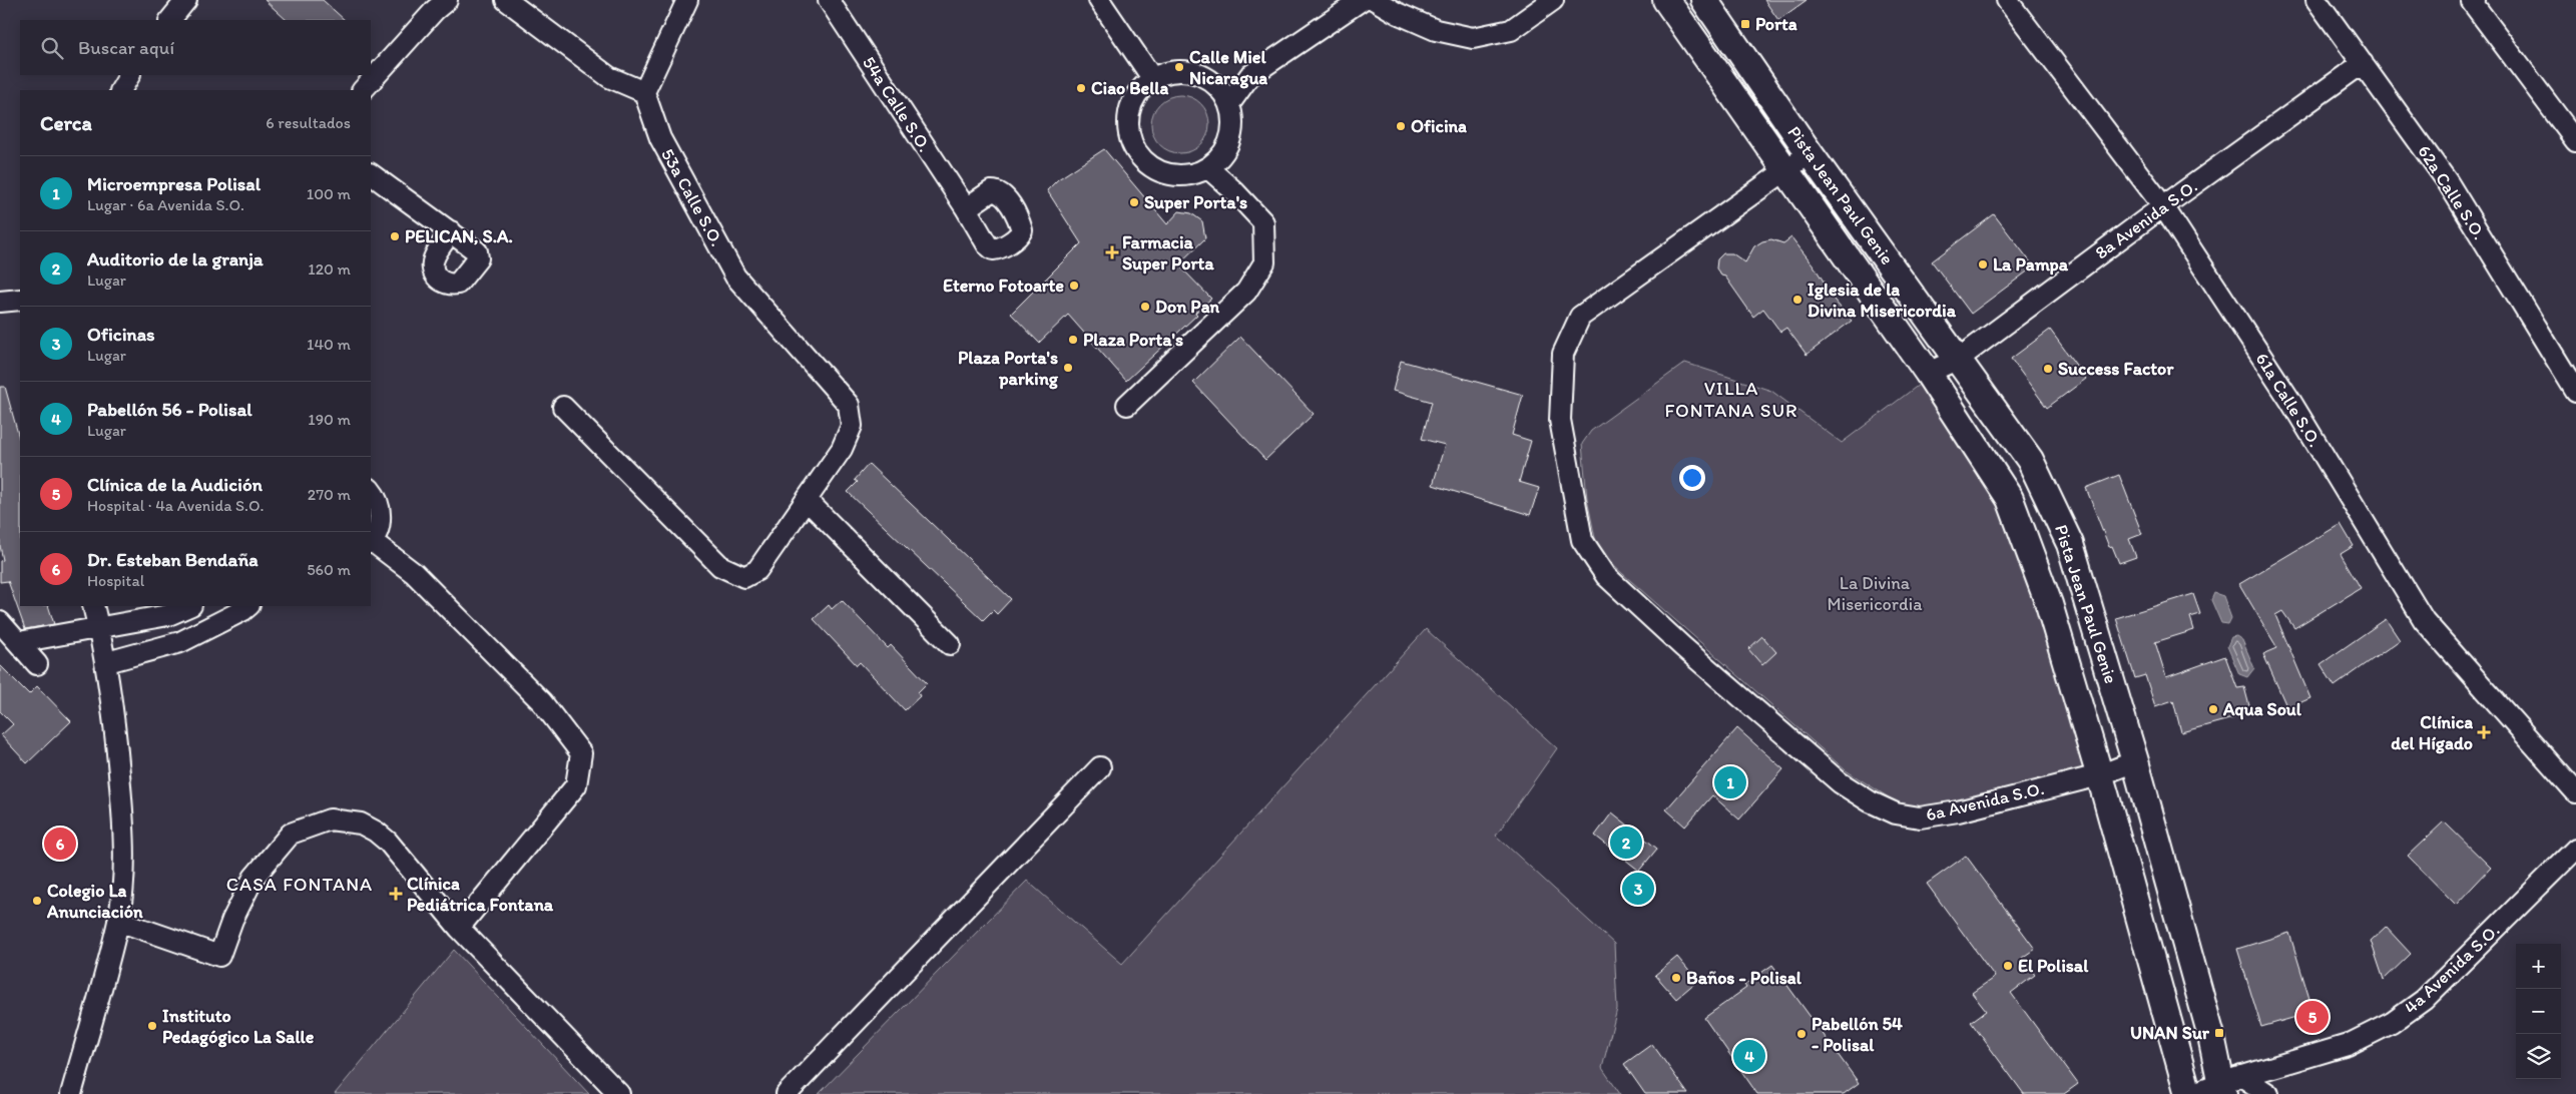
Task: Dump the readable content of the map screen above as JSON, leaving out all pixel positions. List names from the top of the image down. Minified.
{"streets":{"main road":["Pista Jean Paul Genie"],"street":["54a Calle S.O.","62a Calle S.O.","53a Calle S.O.","8a Avenida S.O.","61a Calle S.O.","6a Avenida S.O.","4a Avenida S.O."]},"crossings":[["62a Calle S.O.","8a Avenida S.O."],["Pista Jean Paul Genie","8a Avenida S.O."],["Pista Jean Paul Genie","6a Avenida S.O."],["Pista Jean Paul Genie","4a Avenida S.O."],["8a Avenida S.O.","61a Calle S.O."]],"districts":["VILLA FONTANA SUR","CASA FONTANA"],"parks":["La Divina Misericordia"],"places":{"transit":["Porta","UNAN Sur"],"other":["Calle Miel Nicaragua","Ciao Bella","Oficina","Super Porta's","PELICAN, S.A.","La Pampa","Eterno Fotoarte","Iglesia de la Divina Misericordia","Don Pan","Plaza Porta's","Plaza Porta's parking","Success Factor","Aqua Soul","Colegio La Anunciación","El Polisal","Baños - Polisal","Instituto Pedagógico La Salle","Pabellón 54 - Polisal"],"health":["Farmacia Super Porta","Clínica del Hígado","Clínica Pediátrica Fontana"]},"page":{"search":"Buscar aquí","heading":["Cerca","6 resultados"],"list":[{"mark":"1","name":"Microempresa Polisal","note":"Lugar · 6a Avenida S.O.","value":"100 m"},{"mark":"2","name":"Auditorio de la granja","note":"Lugar","value":"120 m"},{"mark":"3","name":"Oficinas","note":"Lugar","value":"140 m"},{"mark":"4","name":"Pabellón 56 - Polisal","note":"Lugar","value":"190 m"},{"mark":"5","name":"Clínica de la Audición","note":"Hospital · 4a Avenida S.O.","value":"270 m"},{"mark":"6","name":"Dr. Esteban Bendaña","note":"Hospital","value":"560 m"}],"pins":["1","2","6","3","5","4"],"map_buttons":["+","−"]}}
